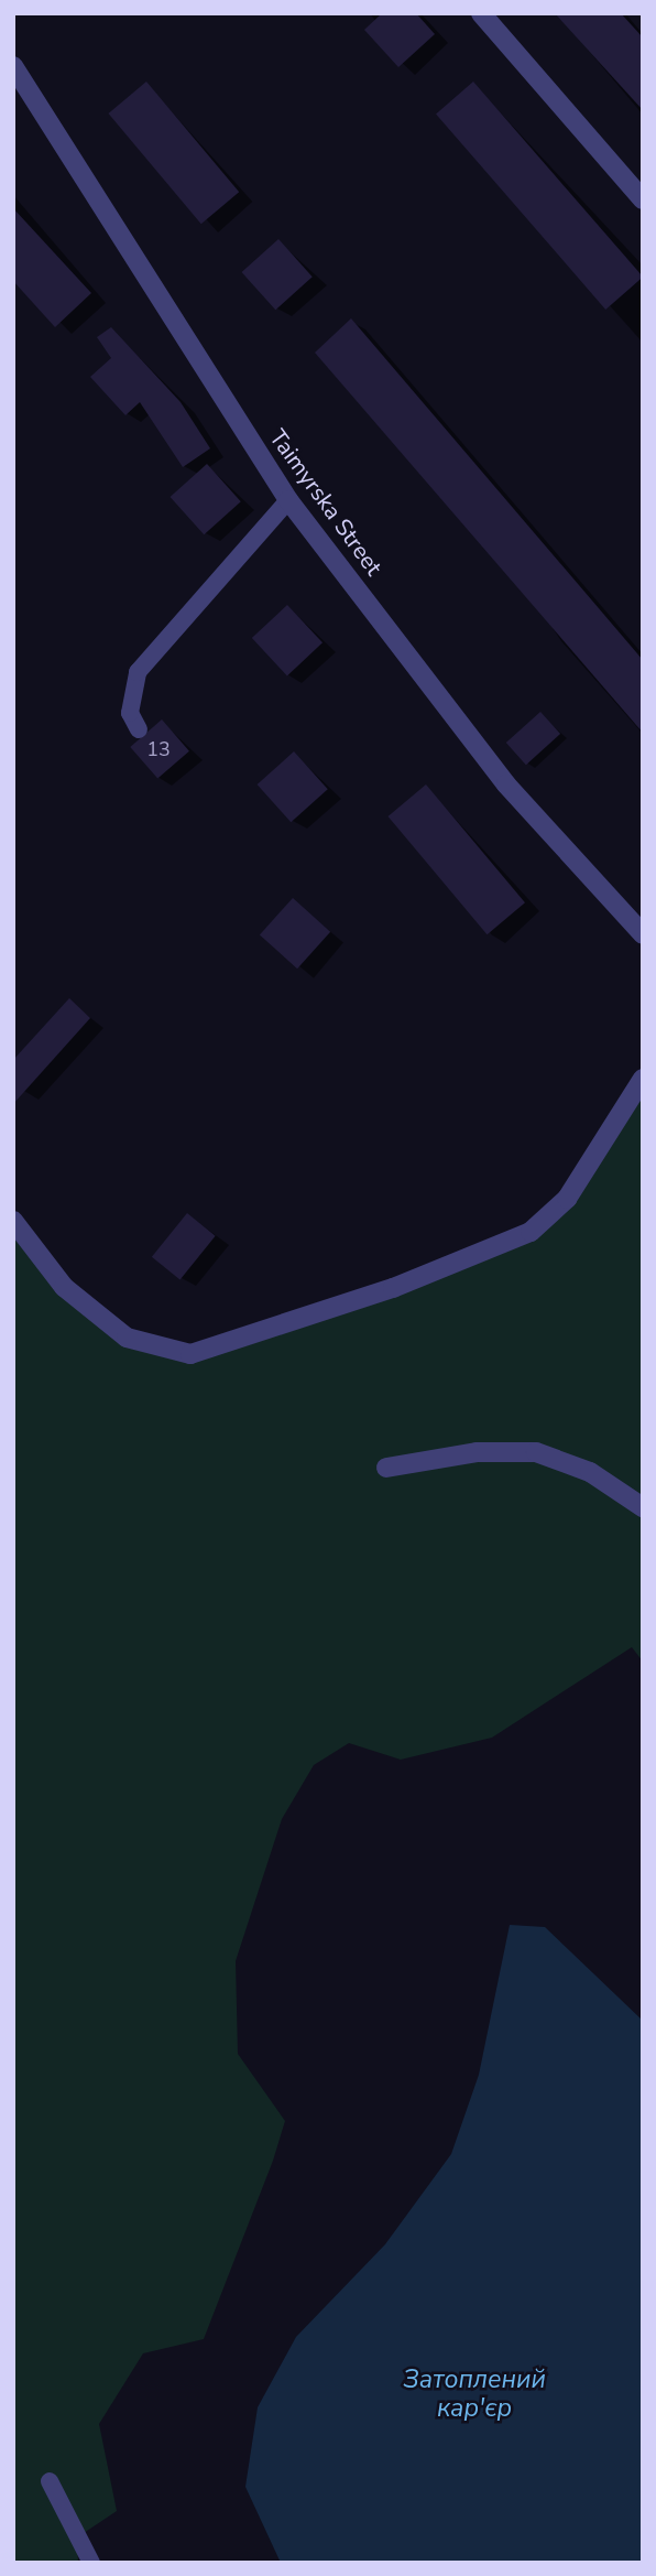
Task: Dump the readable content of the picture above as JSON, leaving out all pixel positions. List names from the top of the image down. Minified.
{"streets":{"street":["Taimyrska Street"]},"water":["Затоплений кар'єр"],"house_numbers":["13"]}
